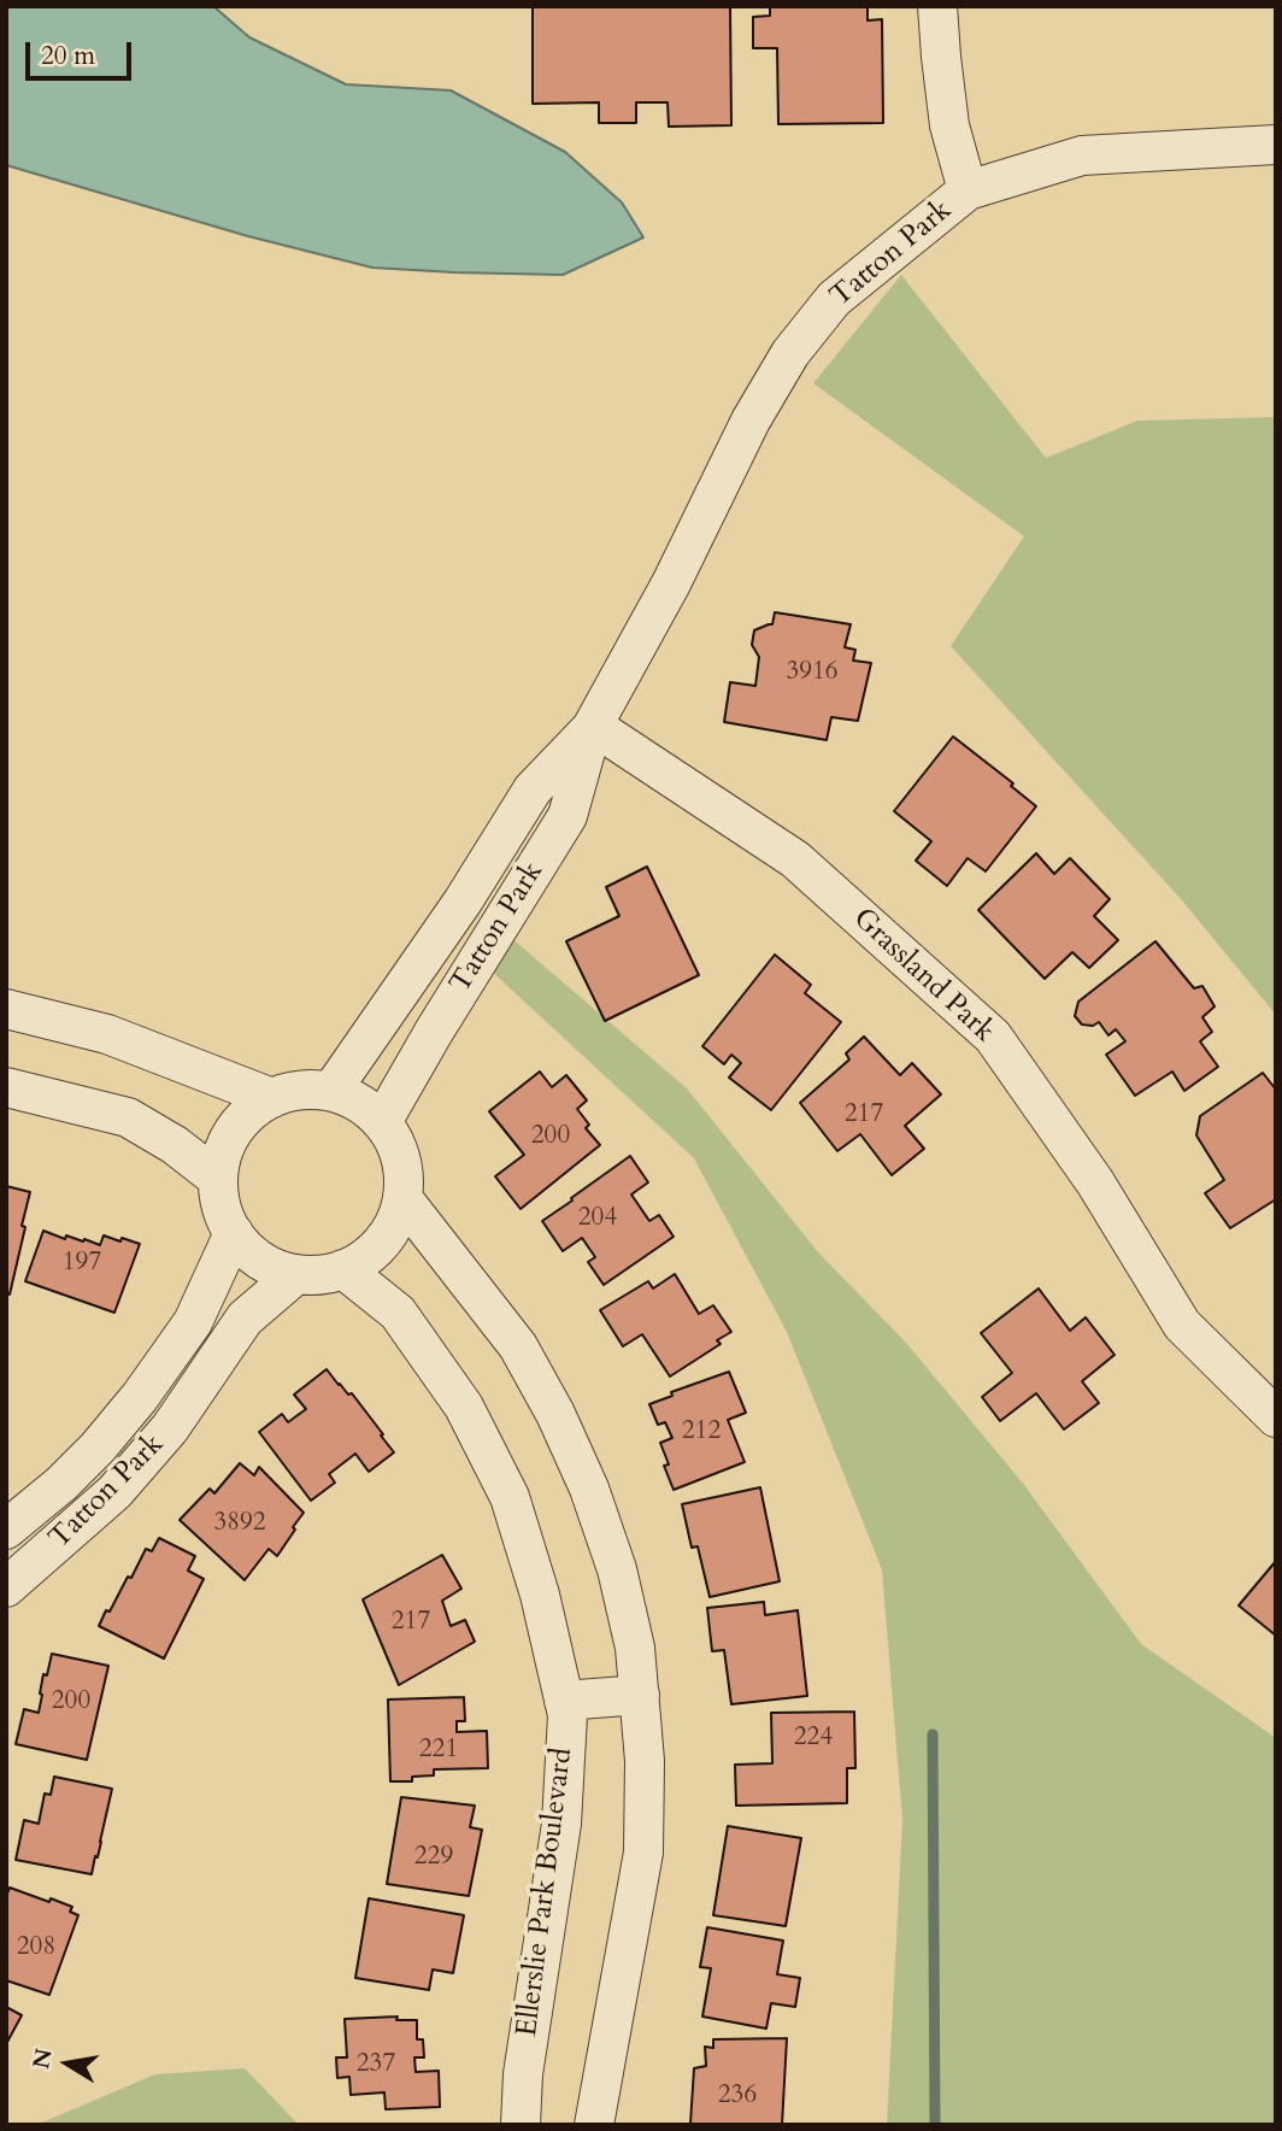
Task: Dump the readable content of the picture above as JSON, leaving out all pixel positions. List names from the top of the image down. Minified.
{"streets":{"street":["Tatton Park","Grassland Park","Ellerslie Park Boulevard"]},"crossings":[["Tatton Park","Grassland Park"],["Tatton Park","Ellerslie Park Boulevard"]],"house_numbers":["3916","217","200","204","197","212","3892","217","200","224","221","229","208","237","236"],"scale_bar":"20 m","north":"left"}
